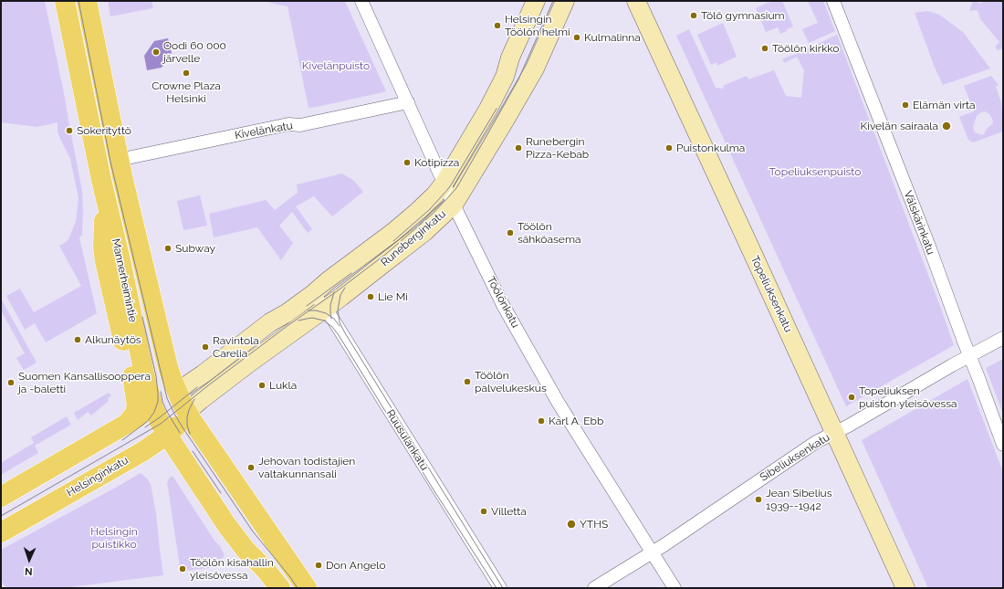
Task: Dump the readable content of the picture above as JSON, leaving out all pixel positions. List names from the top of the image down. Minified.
{"streets":{"main road":["Runeberginkatu","Mannerheimintie","Topeliuksenkatu","Helsinginkatu"],"street":["Kivelänkatu","Välskärinkatu","Töölönkatu","Ruusulankatu","Sibeliuksenkatu"]},"crossings":[["Kivelänkatu","Mannerheimintie"],["Kivelänkatu","Töölönkatu"],["Välskärinkatu","Sibeliuksenkatu"],["Runeberginkatu","Mannerheimintie"],["Runeberginkatu","Töölönkatu"],["Runeberginkatu","Ruusulankatu"],["Runeberginkatu","Helsinginkatu"],["Mannerheimintie","Helsinginkatu"],["Topeliuksenkatu","Sibeliuksenkatu"],["Töölönkatu","Sibeliuksenkatu"]],"parks":["Kivelänpuisto","Topeliuksenpuisto","Helsingin puistikko"],"places":["Tölö gymnasium","Helsingin Töölön helmi","Kulmalinna","Töölön kirkko","Oodi 60 000 järvelle","Crowne Plaza Helsinki","Elämän virta","Kivelän sairaala","Sokerityttö","Runebergin Pizza-Kebab","Puistonkulma","Kotipizza","Töölön sähköasema","Subway","Lie Mi","Alkunäytös","Ravintola Carelia","Töölön palvelukeskus","Suomen Kansallisooppera ja -baletti","Lukla","Topeliuksen puiston yleisövessa","Karl A. Ebb","Jehovan todistajien valtakunnansali","Jean Sibelius 1939--1942","Villetta","YTHS","Don Angelo","Töölön kisahallin yleisövessa"],"north":"bottom"}
